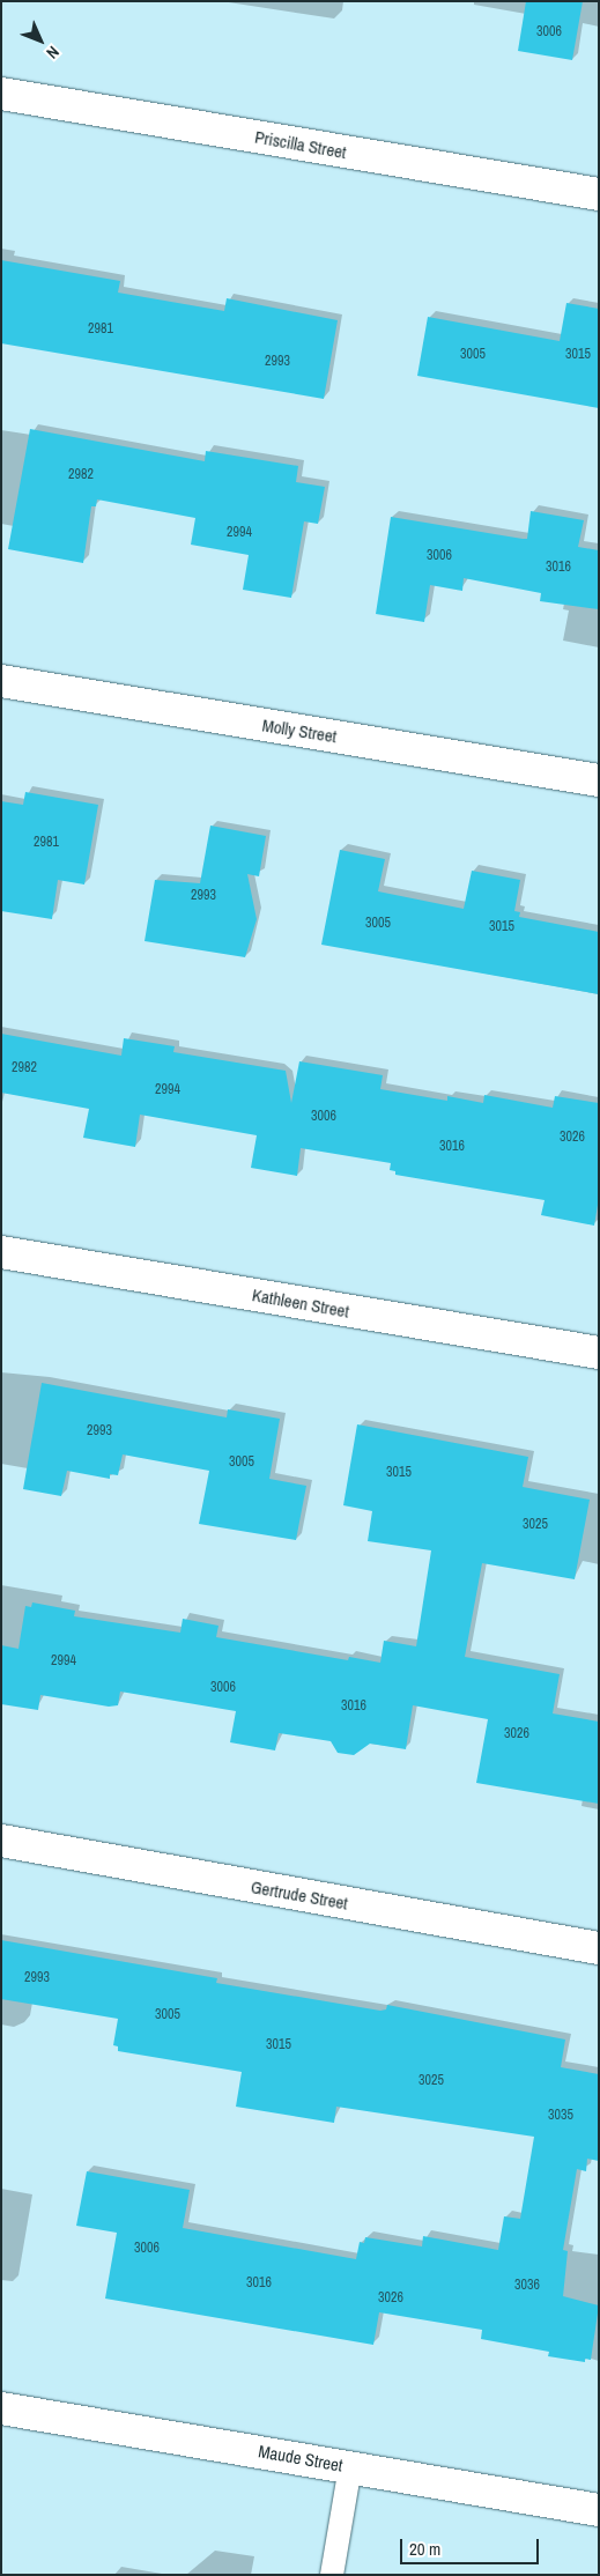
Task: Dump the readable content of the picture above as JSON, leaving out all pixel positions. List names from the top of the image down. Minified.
{"streets":{"street":["Priscilla Street","Molly Street","Kathleen Street","Gertrude Street","Maude Street"]},"house_numbers":["3006","2981","3005","3015","2993","2982","2994","3006","3016","2981","2993","3005","3015","2982","2994","3006","3026","3016","2993","3005","3015","3025","2994","3006","3016","3026","2993","3005","3015","3025","3035","3006","3016","3036","3026"],"scale_bar":"20 m","north":"bottom right"}
